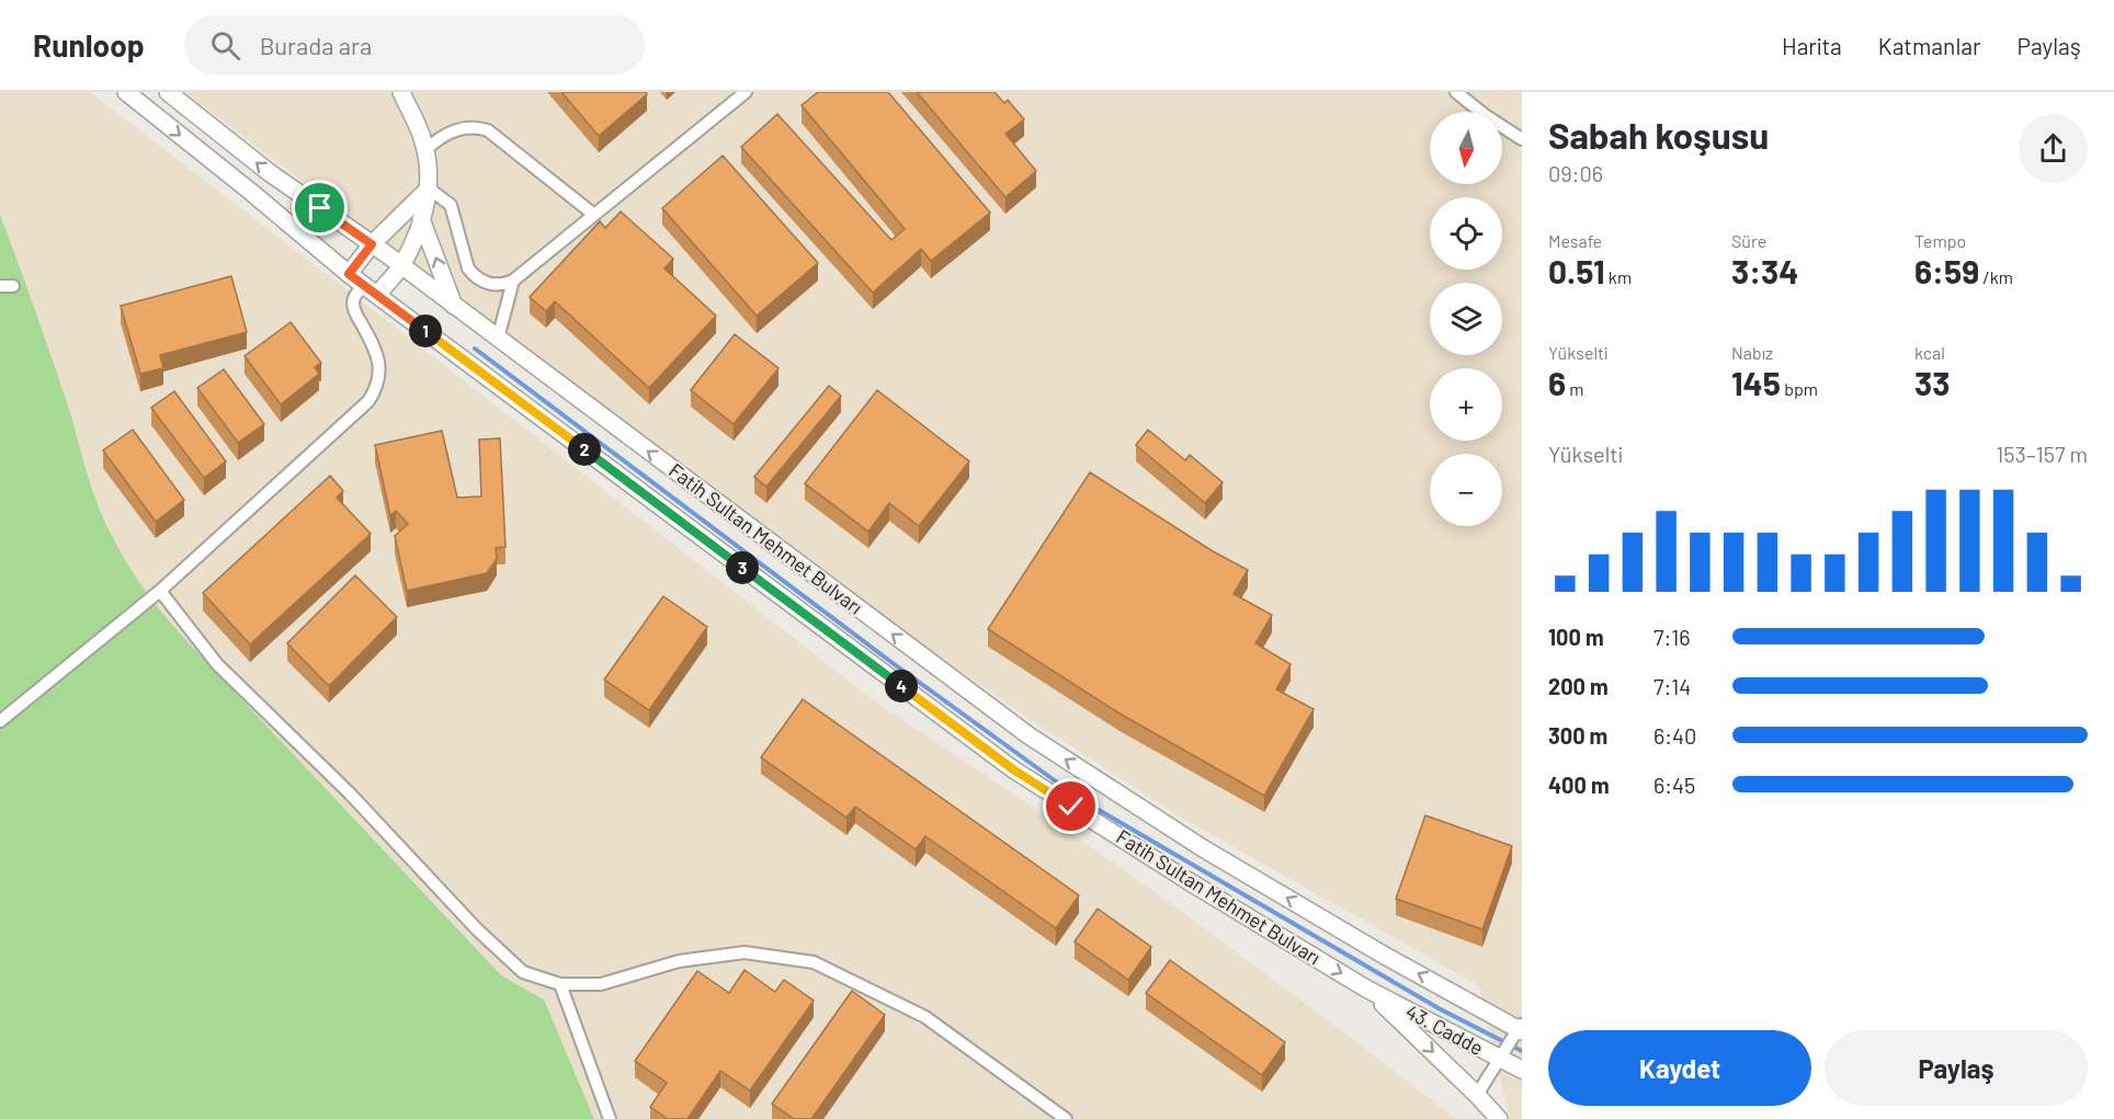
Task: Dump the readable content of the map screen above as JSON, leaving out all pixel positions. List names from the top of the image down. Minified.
{"streets":{"main road":["Fatih Sultan Mehmet Bulvarı","43. Cadde"]},"crossings":[["Fatih Sultan Mehmet Bulvarı","43. Cadde"]],"north":"bottom","page":{"header":"Runloop","search":"Burada ara","nav":["Harita","Katmanlar","Paylaş"],"heading":["Sabah koşusu","09:06"],"map_buttons":["+","−"],"stats":[["Mesafe","0.51 km"],["Süre","3:34"],["Tempo","6:59 /km"],["Yükselti","6 m"],["Nabız","145 bpm"],["kcal","33"]],"pins":["1","2","3","4"],"chart":["Yükselti","153–157 m"],"list":[{"name":"100 m","note":"7:16"},{"name":"200 m","note":"7:14"},{"name":"300 m","note":"6:40"},{"name":"400 m","note":"6:45"}],"buttons":["Kaydet","Paylaş"]}}
